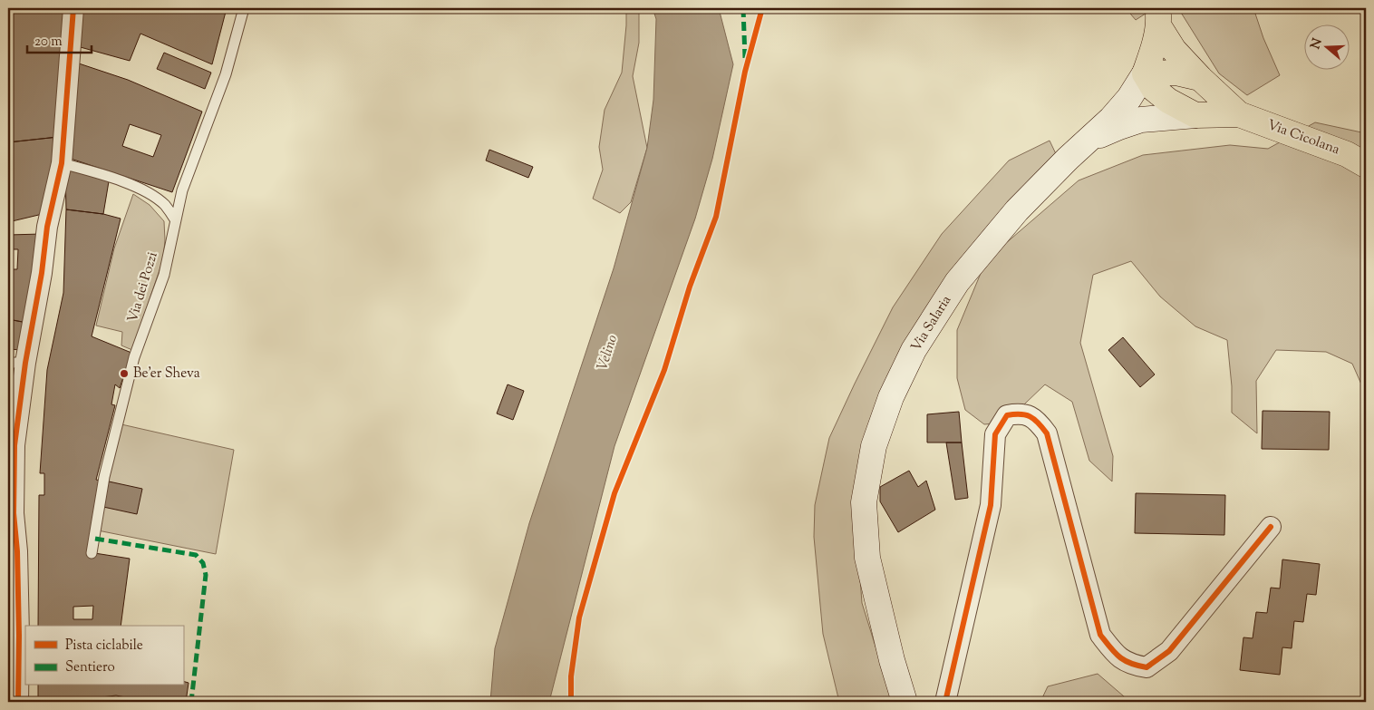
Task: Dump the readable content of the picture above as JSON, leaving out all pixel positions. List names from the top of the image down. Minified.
{"streets":{"main road":["Via Cicolana","Via Salaria"],"lane":["Via dei Pozzi"]},"water":["Velino"],"places":["Be'er Sheva"],"legend":["Pista ciclabile","Sentiero"],"scale_bar":"20 m","north":"left"}
